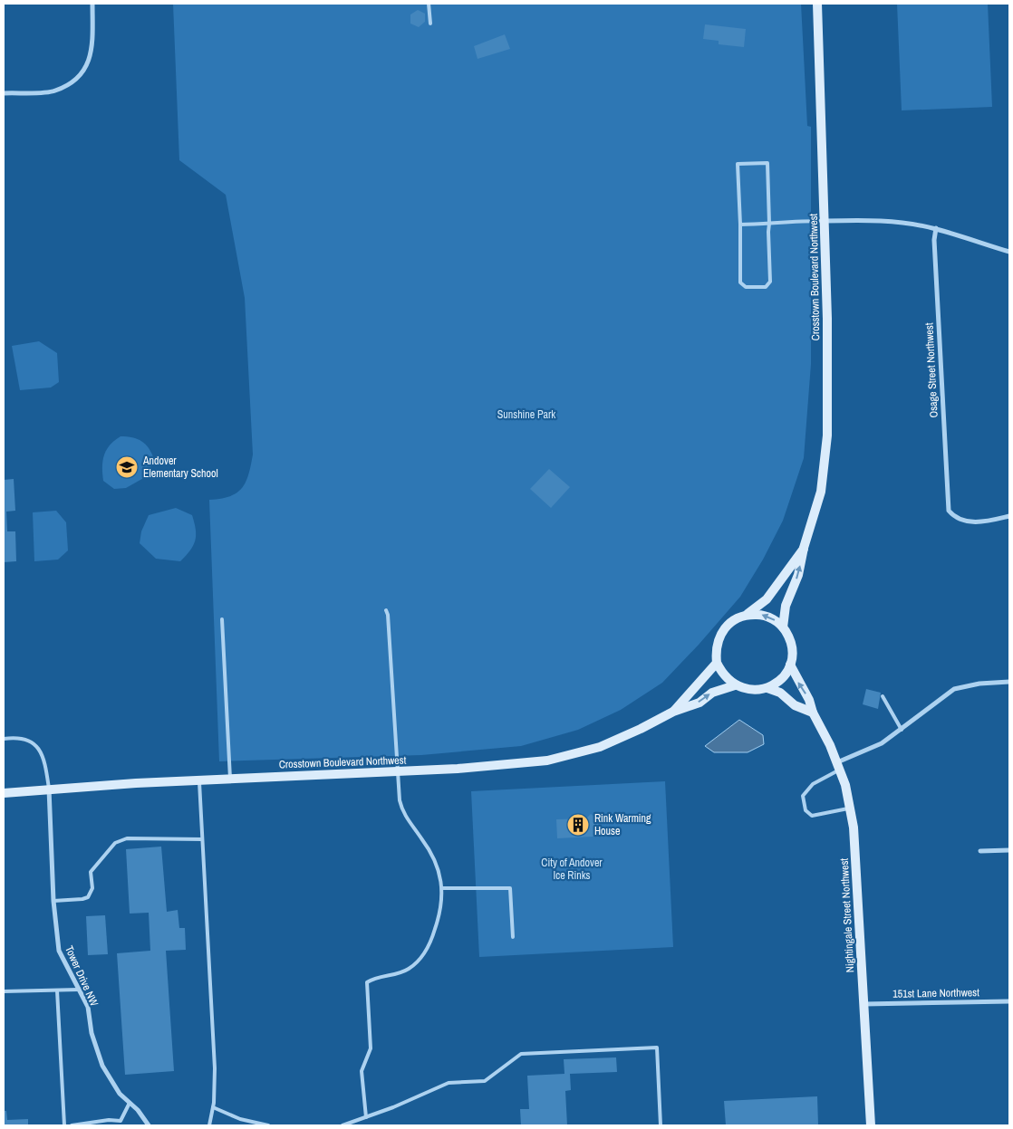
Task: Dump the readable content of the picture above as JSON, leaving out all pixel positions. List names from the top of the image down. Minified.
{"streets":{"street":["Crosstown Boulevard Northwest","Osage Street Northwest","Nightingale Street Northwest","Tower Drive NW","151st Lane Northwest"]},"crossings":[["Crosstown Boulevard Northwest","Nightingale Street Northwest"],["Crosstown Boulevard Northwest","Tower Drive NW"],["Nightingale Street Northwest","151st Lane Northwest"]],"parks":["Sunshine Park","City of Andover Ice Rinks"],"places":{"school or university":["Andover Elementary School"],"building":["Rink Warming House"]}}
